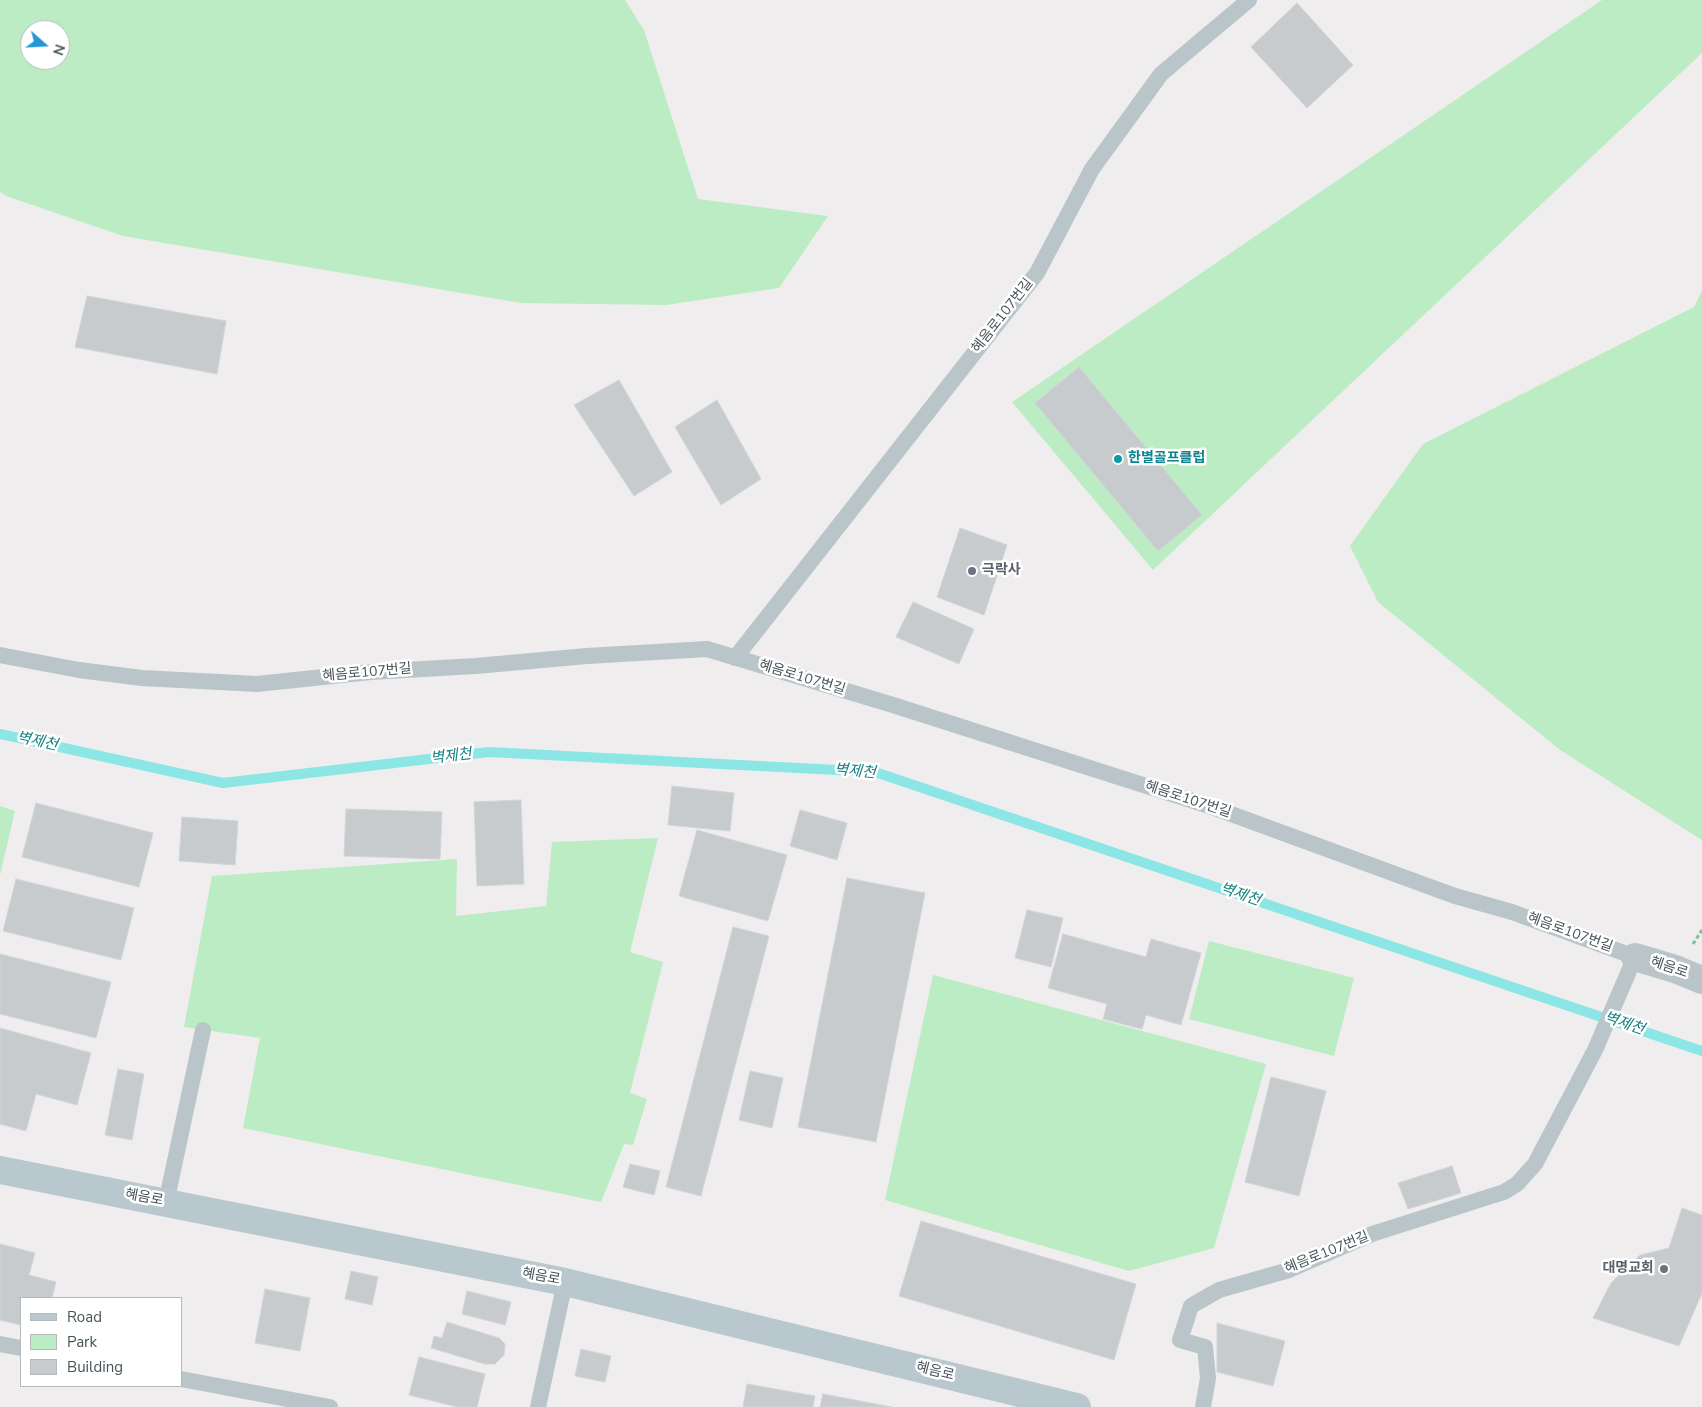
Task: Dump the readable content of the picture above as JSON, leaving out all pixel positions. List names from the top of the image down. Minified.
{"streets":{"main road":["혜음로"],"lane":["혜음로107번길"]},"crossings":[["혜음로107번길","혜음로"]],"water":["벽제천"],"places":["한별골프클럽","극락사","대명교회"],"legend":["Road","Park","Building"],"north":"right"}
